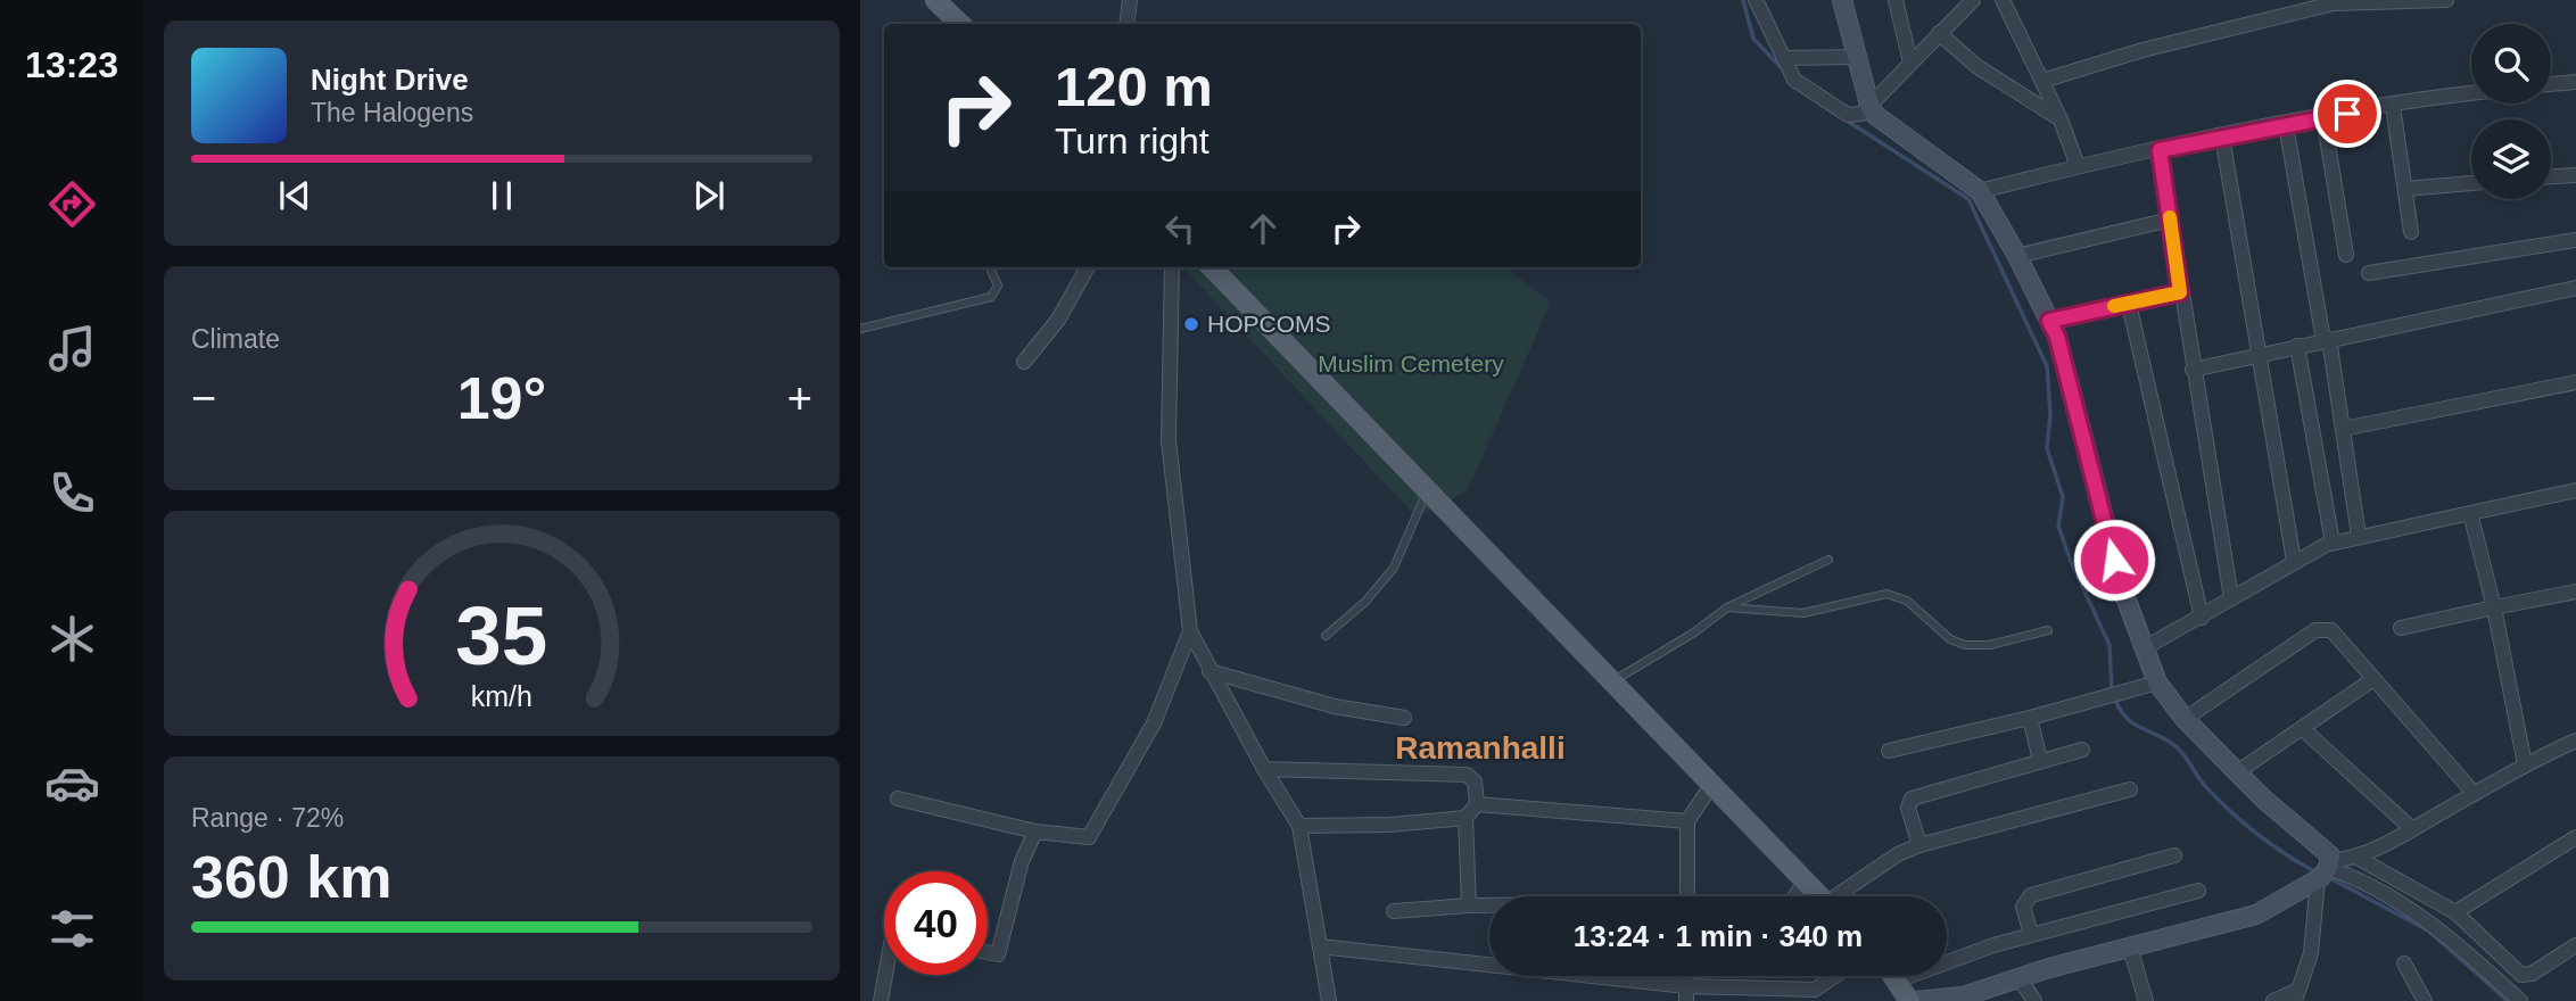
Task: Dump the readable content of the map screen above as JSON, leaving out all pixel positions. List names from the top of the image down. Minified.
{"districts":["Ramanhalli"],"parks":["Muslim Cemetery"],"places":["HOPCOMS"],"page":{"tabs":"13:23","turn":["120 m","Turn right"],"song":["Night Drive","The Halogens"],"tile":["Climate",["Range · 72%","360 km"]],"heat":["−","19°","+"],"limit":"40","trip":"13:24 · 1 min · 340 m","gauge":["35","km/h"]}}
